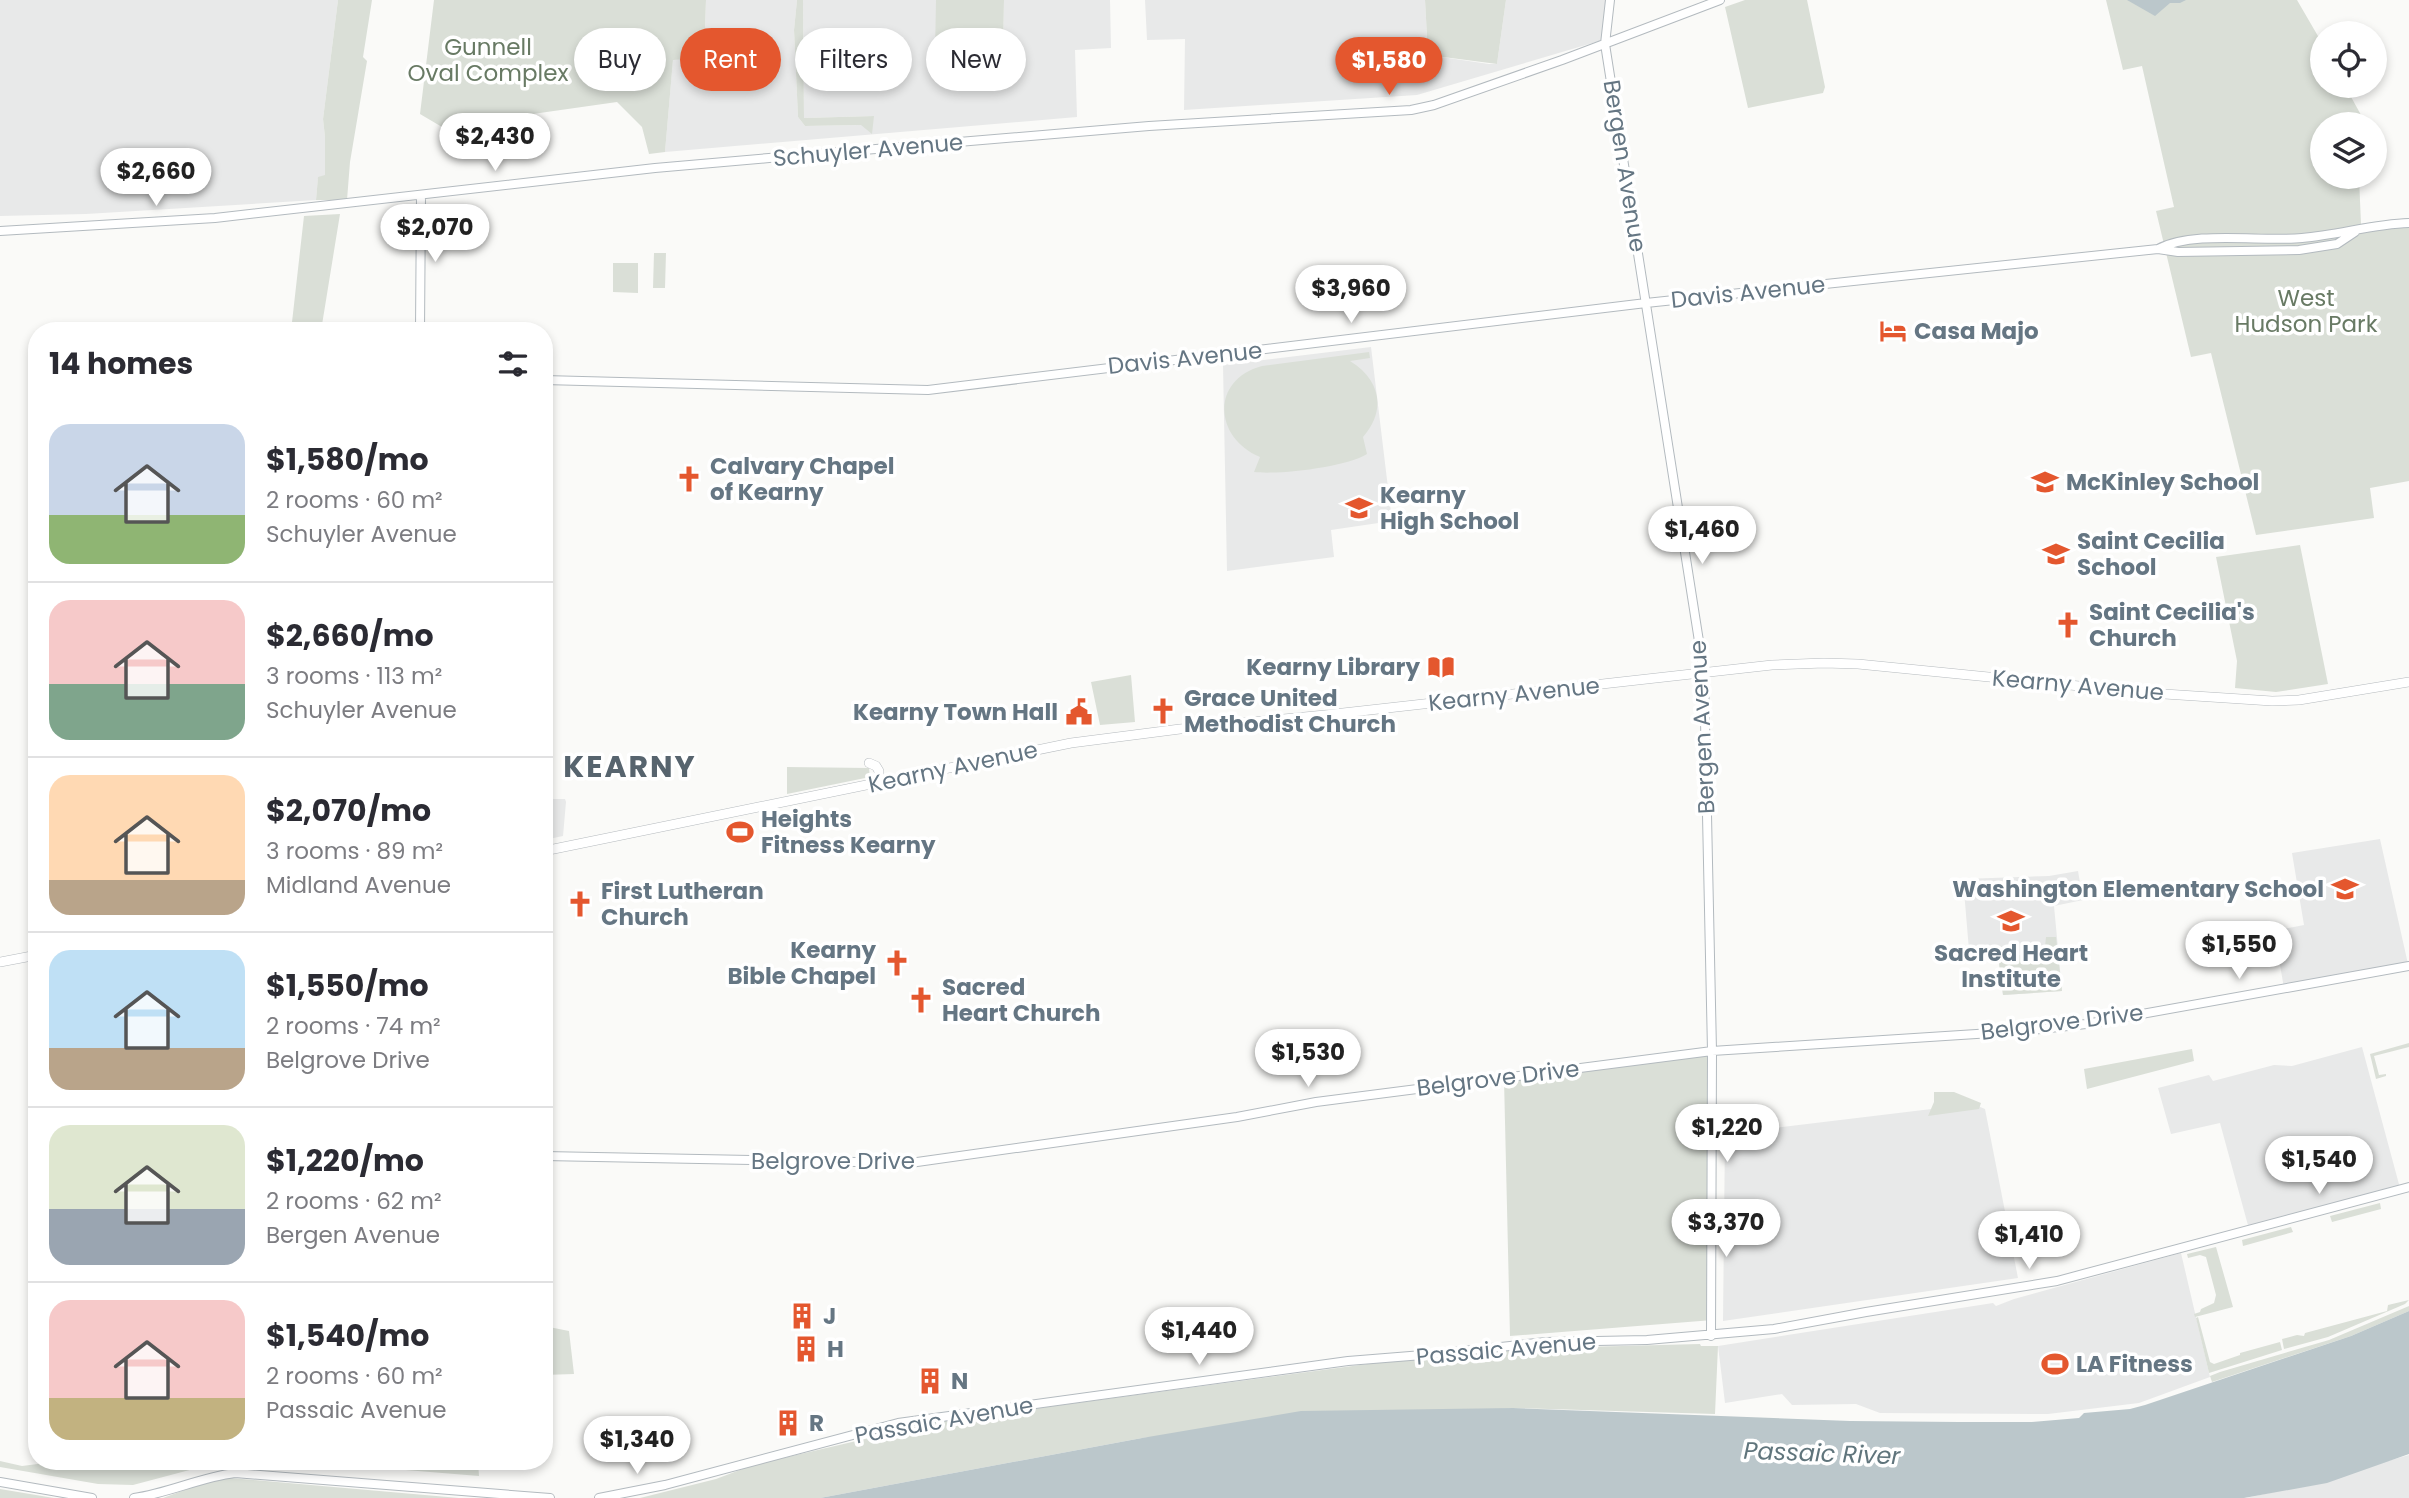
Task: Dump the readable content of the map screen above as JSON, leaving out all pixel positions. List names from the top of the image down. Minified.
{"streets":{"main road":["Kearny Avenue"],"street":["Schuyler Avenue","Bergen Avenue","Davis Avenue","Belgrove Drive","Passaic Avenue"]},"crossings":[["Schuyler Avenue","Bergen Avenue"],["Bergen Avenue","Davis Avenue"],["Bergen Avenue","Kearny Avenue"],["Bergen Avenue","Belgrove Drive"],["Bergen Avenue","Passaic Avenue"]],"districts":["KEARNY"],"water":["Passaic River"],"parks":["Gunnell Oval Complex","West Hudson Park"],"places":{"hotel":["Casa Majo"],"church":["Calvary Chapel of Kearny","Saint Cecilia's Church","Grace United Methodist Church","First Lutheran Church","Kearny Bible Chapel","Sacred Heart Church"],"school or university":["McKinley School","Kearny High School","Saint Cecilia School","Washington Elementary School","Sacred Heart Institute"],"library":["Kearny Library"],"public building":["Kearny Town Hall"],"sports":["Heights Fitness Kearny","LA Fitness"],"building":["J","H","N","R"]},"page":{"chip":["Buy","Rent","Filters","New"],"price":["$1,580","$2,430","$2,660","$2,070","$3,960","$1,460","$1,550","$1,530","$1,220","$1,540","$3,370","$1,410","$1,440","$1,340"],"heading":"14 homes","list":[{"name":"$1,580/mo","note":"2 rooms · 60 m² · Schuyler Avenue"},{"name":"$2,660/mo","note":"3 rooms · 113 m² · Schuyler Avenue"},{"name":"$2,070/mo","note":"3 rooms · 89 m² · Midland Avenue"},{"name":"$1,550/mo","note":"2 rooms · 74 m² · Belgrove Drive"},{"name":"$1,220/mo","note":"2 rooms · 62 m² · Bergen Avenue"},{"name":"$1,540/mo","note":"2 rooms · 60 m² · Passaic Avenue"}]}}
